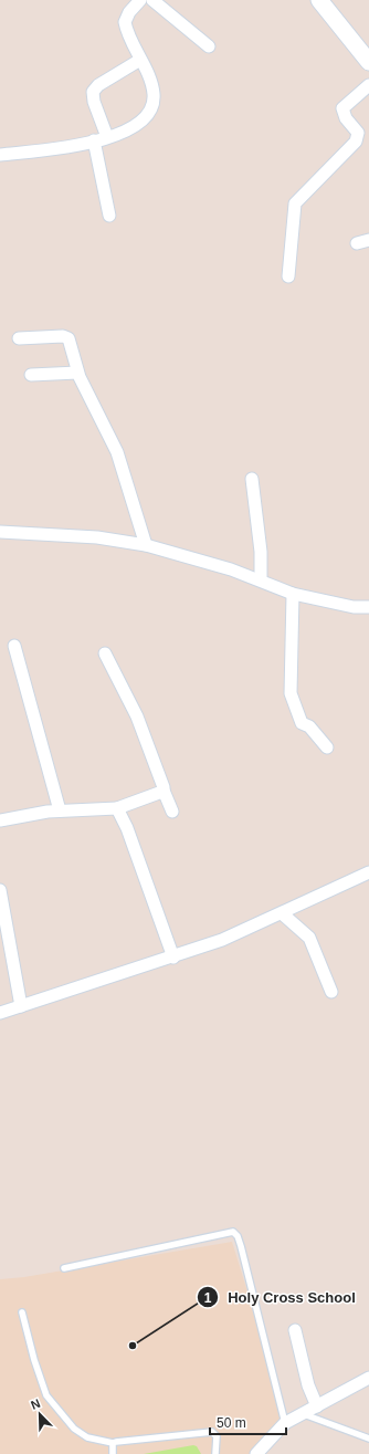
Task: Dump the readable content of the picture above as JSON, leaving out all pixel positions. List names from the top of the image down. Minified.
{"places":["Holy Cross School"],"scale_bar":"50 m","north":"top left"}
